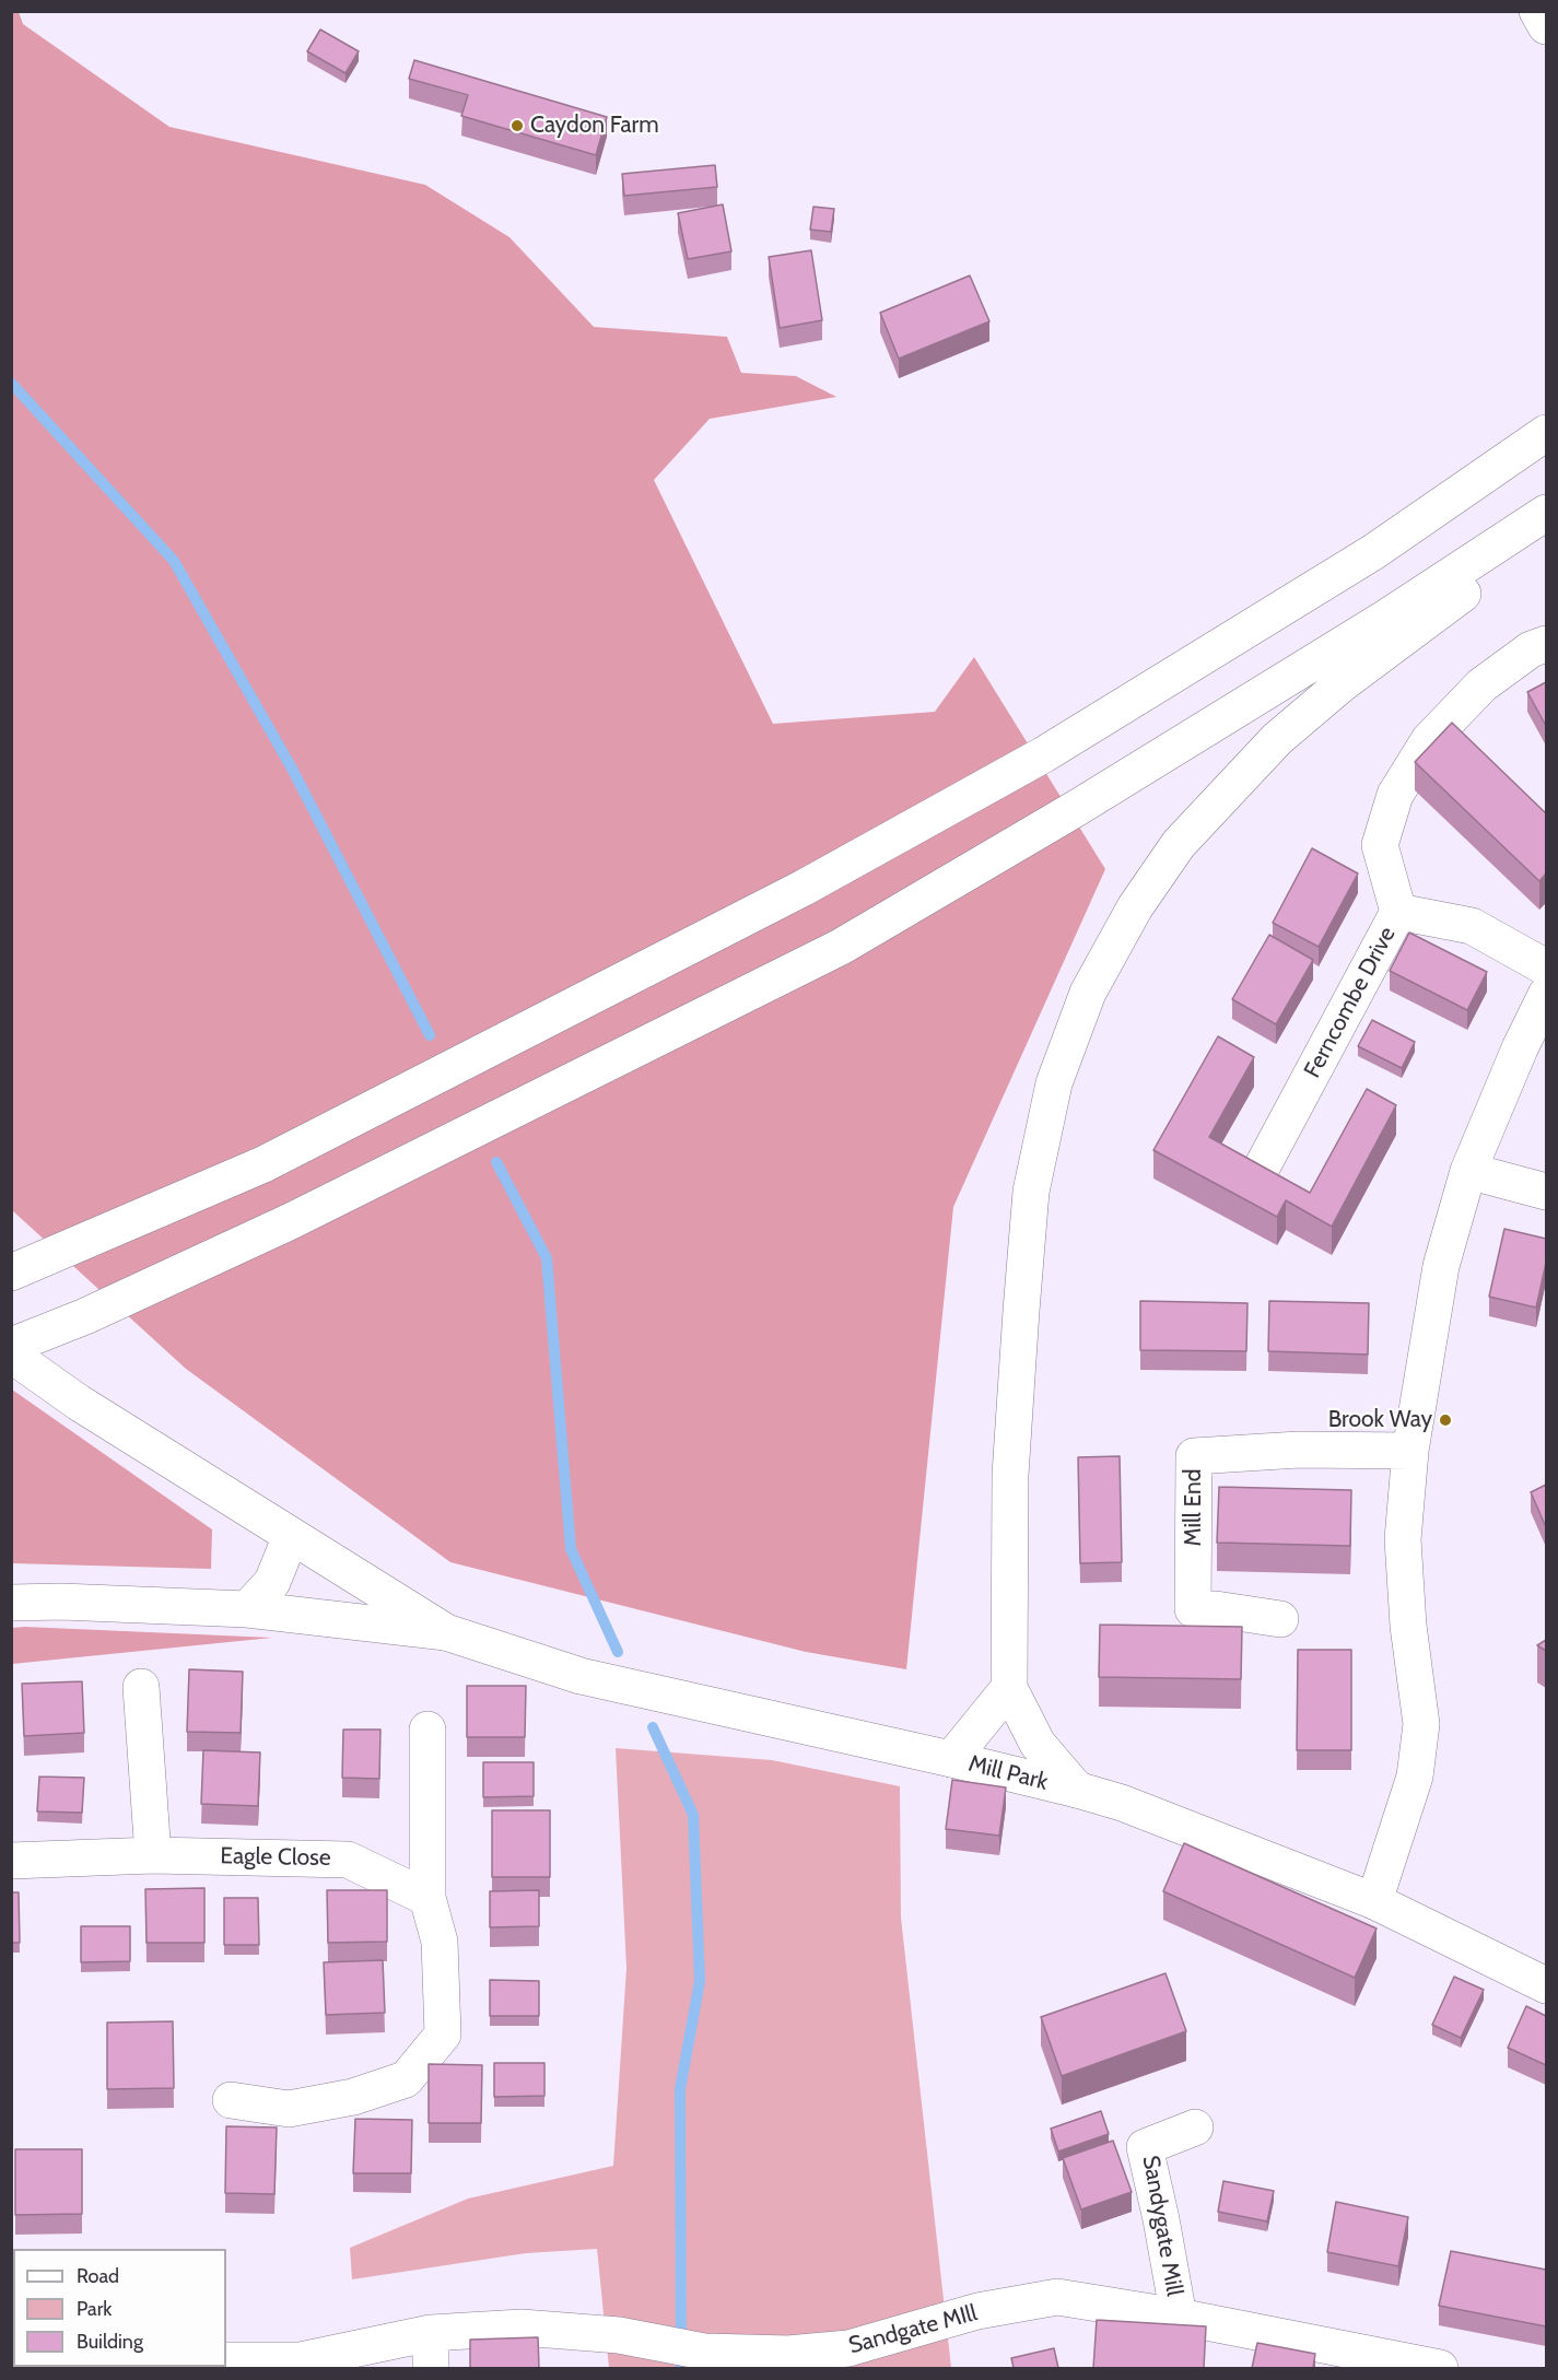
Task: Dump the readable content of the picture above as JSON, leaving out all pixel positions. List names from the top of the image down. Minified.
{"streets":{"main road":["Ferncombe Drive","Mill End","Mill Park","Eagle Close","Sandygate Mill","Sandgate MIll"]},"crossings":[["Sandygate Mill","Sandgate MIll"]],"places":["Caydon Farm","Brook Way"],"legend":["Road","Park","Building"]}
